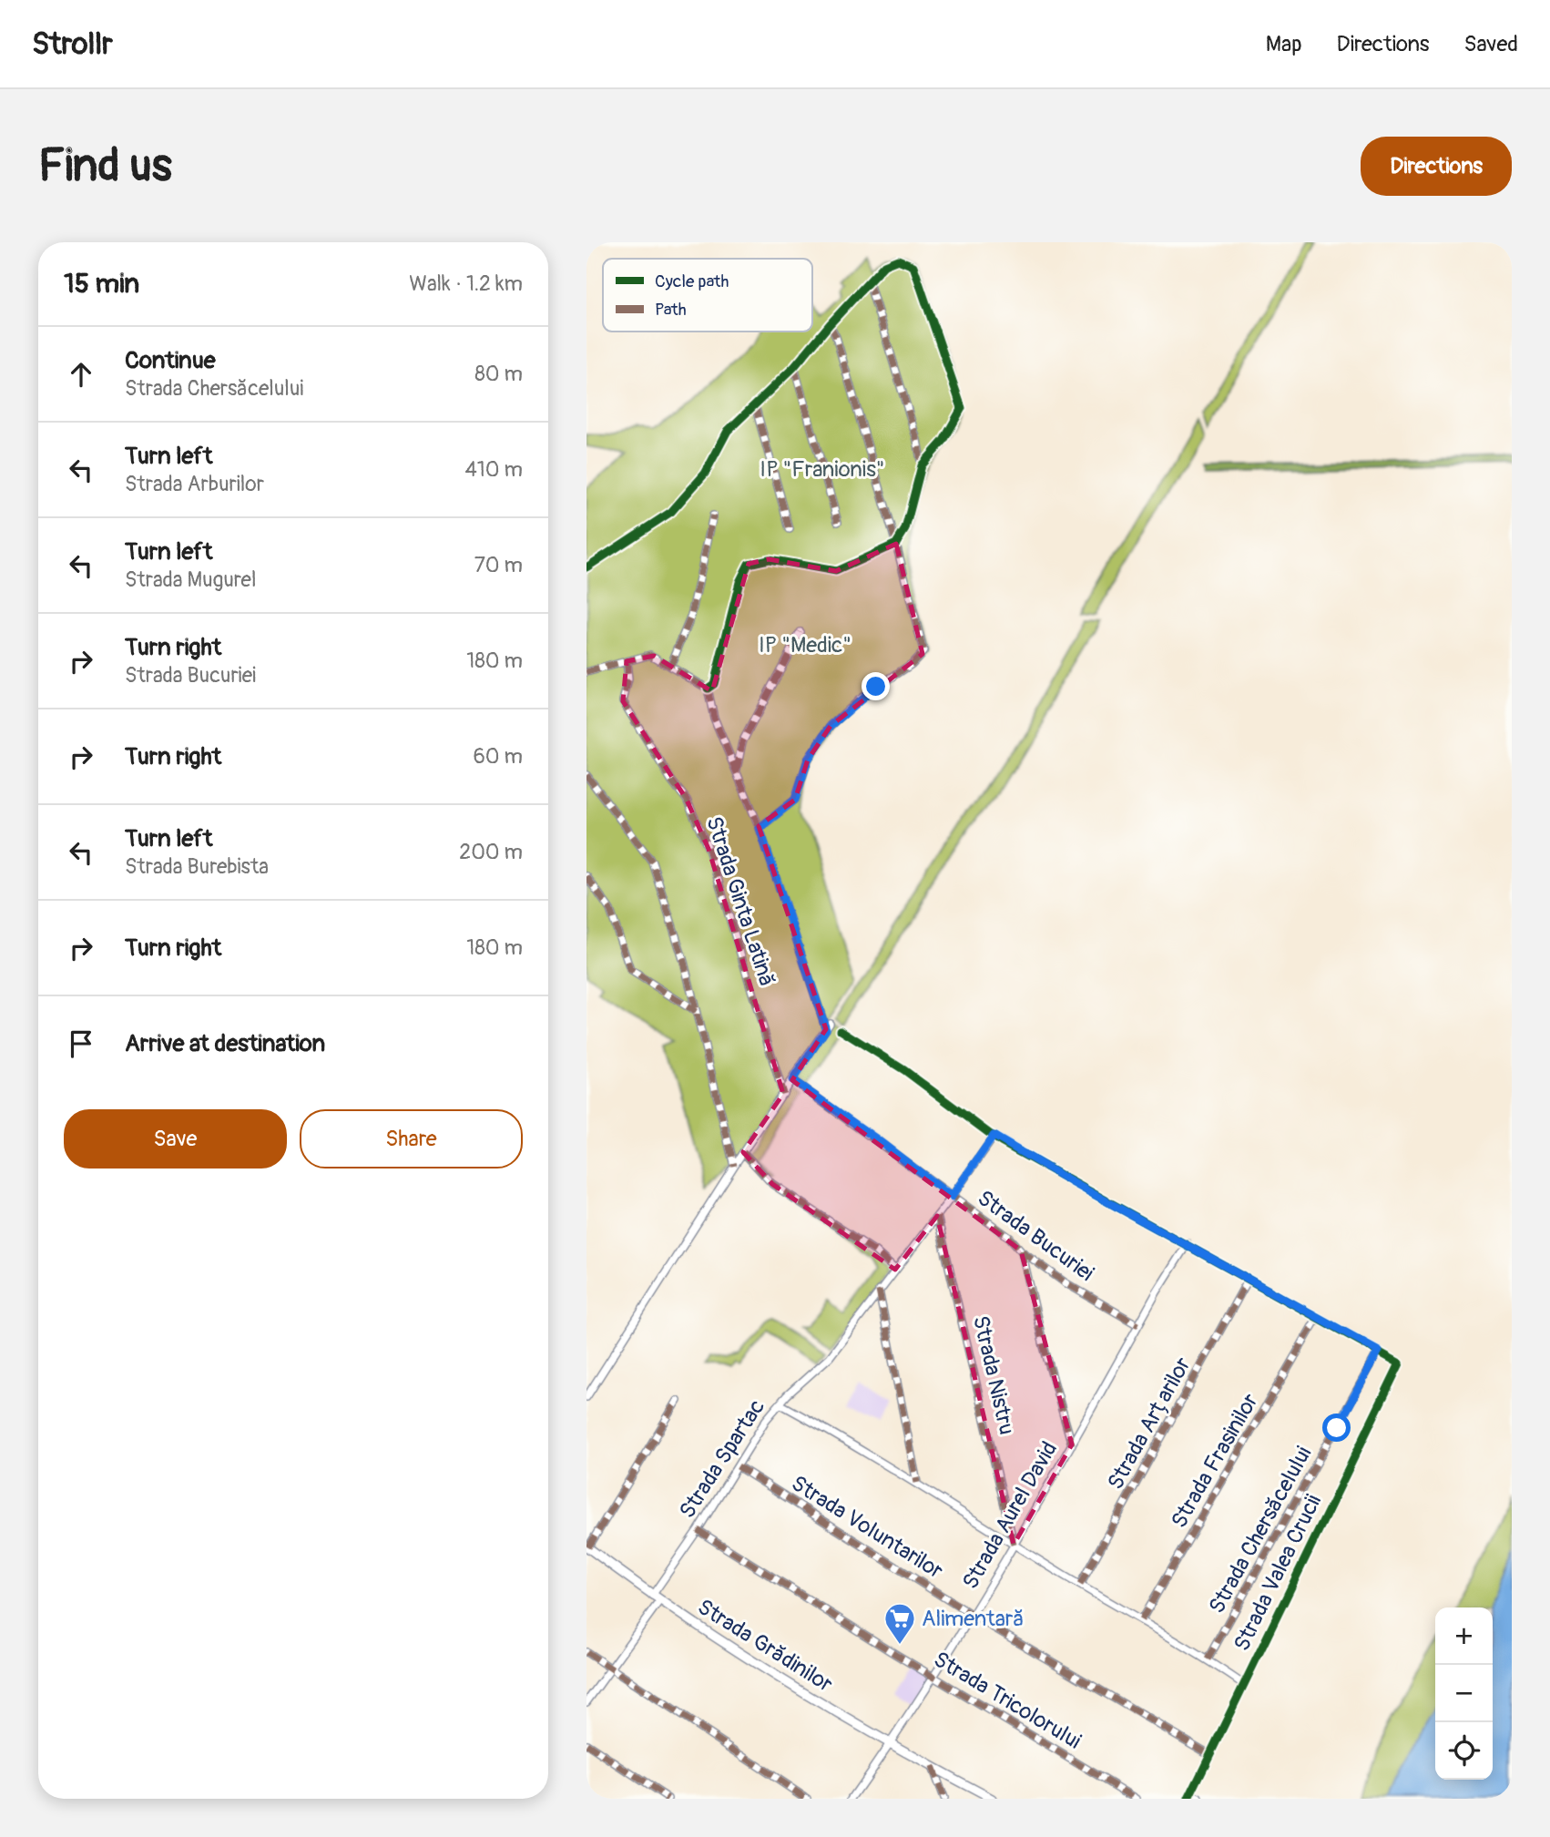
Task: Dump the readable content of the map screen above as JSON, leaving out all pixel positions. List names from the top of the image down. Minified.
{"streets":{"street":["Strada Ginta Latină","Strada Bucuriei","Strada Nistru","Strada Arțarilor","Strada Spartac","Strada Frasinilor","Strada Aurel David","Strada Voluntarilor","Strada Chersăcelului","Strada Valea Crucii","Strada Grădinilor","Strada Tricolorului"]},"crossings":[["Strada Bucuriei","Strada Spartac"],["Strada Bucuriei","Strada Aurel David"],["Strada Nistru","Strada Spartac"],["Strada Nistru","Strada Aurel David"],["Strada Spartac","Strada Voluntarilor"],["Strada Spartac","Strada Grădinilor"],["Strada Spartac","Strada Tricolorului"],["Strada Aurel David","Strada Voluntarilor"],["Strada Aurel David","Strada Grădinilor"],["Strada Aurel David","Strada Tricolorului"],["Strada Voluntarilor","Strada Valea Crucii"],["Strada Chersăcelului","Strada Valea Crucii"]],"parks":["IP \"Franionis\"","IP \"Medic\""],"places":{"supermarket":["Alimentară"]},"legend":["Cycle path","Path"],"page":{"header":"Strollr","nav":["Map","Directions","Saved"],"buttons":["Directions",["Save","Share"]],"title":"Find us","heading":["15 min","Walk · 1.2 km"],"list":[["Continue","Strada Chersăcelului","80 m"],["Turn left","Strada Arburilor","410 m"],["Turn left","Strada Mugurel","70 m"],["Turn right","Strada Bucuriei","180 m"],["Turn right","60 m"],["Turn left","Strada Burebista","200 m"],["Turn right","180 m"],"Arrive at destination"],"map_buttons":["+","−"]}}
